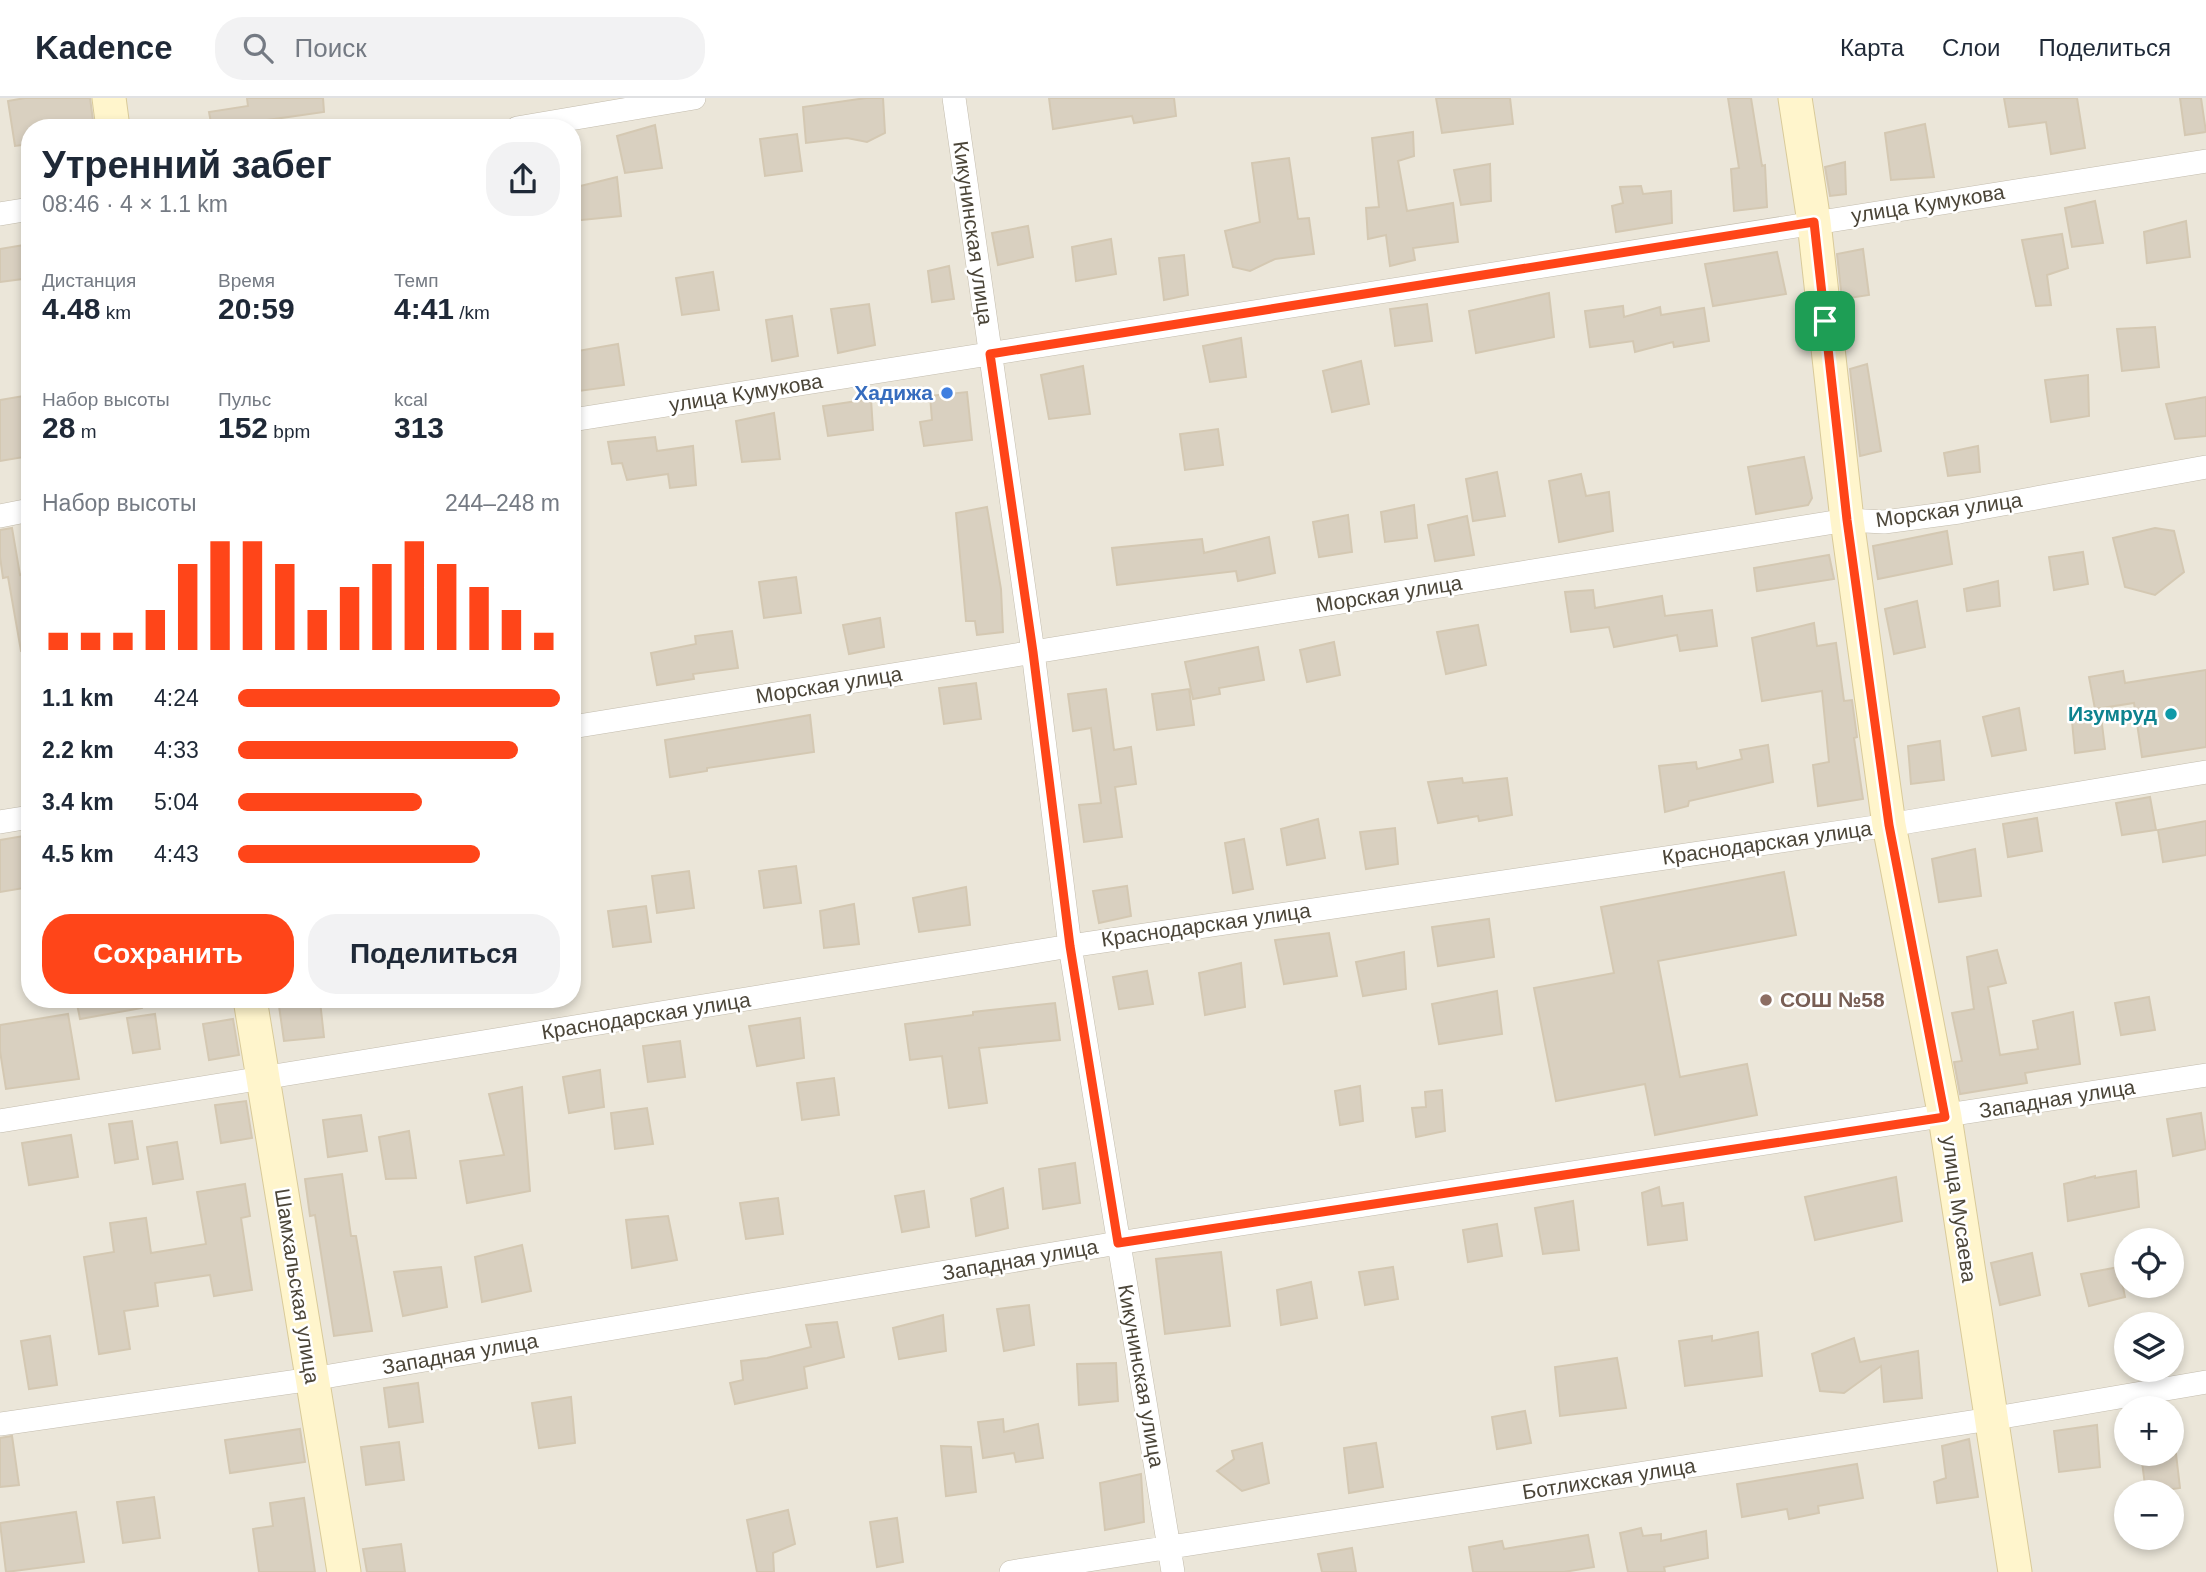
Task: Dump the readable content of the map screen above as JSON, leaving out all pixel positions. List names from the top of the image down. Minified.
{"streets":{"street":["улица Кумукова","Кикунинская улица","Морская улица","Краснодарская улица","Западная улица","улица Мусаева","Шамхальская улица","Ботлихская улица"]},"crossings":[["улица Кумукова","Кикунинская улица"],["улица Кумукова","улица Мусаева"],["Кикунинская улица","Морская улица"],["Кикунинская улица","Краснодарская улица"],["Кикунинская улица","Западная улица"],["Кикунинская улица","Ботлихская улица"],["Морская улица","улица Мусаева"],["Краснодарская улица","улица Мусаева"],["Краснодарская улица","Шамхальская улица"],["Западная улица","улица Мусаева"],["Западная улица","Шамхальская улица"],["улица Мусаева","Ботлихская улица"]],"places":["Хадижа","Изумруд","СОШ №58"],"page":{"header":"Kadence","search":"Поиск","nav":["Карта","Слои","Поделиться"],"heading":["Утренний забег","08:46 · 4 × 1.1 km"],"stats":[["Дистанция","4.48 km"],["Время","20:59"],["Темп","4:41 /km"],["Набор высоты","28 m"],["Пульс","152 bpm"],["kcal","313"]],"chart":["Набор высоты","244–248 m"],"list":[{"name":"1.1 km","note":"4:24"},{"name":"2.2 km","note":"4:33"},{"name":"3.4 km","note":"5:04"},{"name":"4.5 km","note":"4:43"}],"buttons":["Сохранить","Поделиться"],"map_buttons":["+","−"]}}
